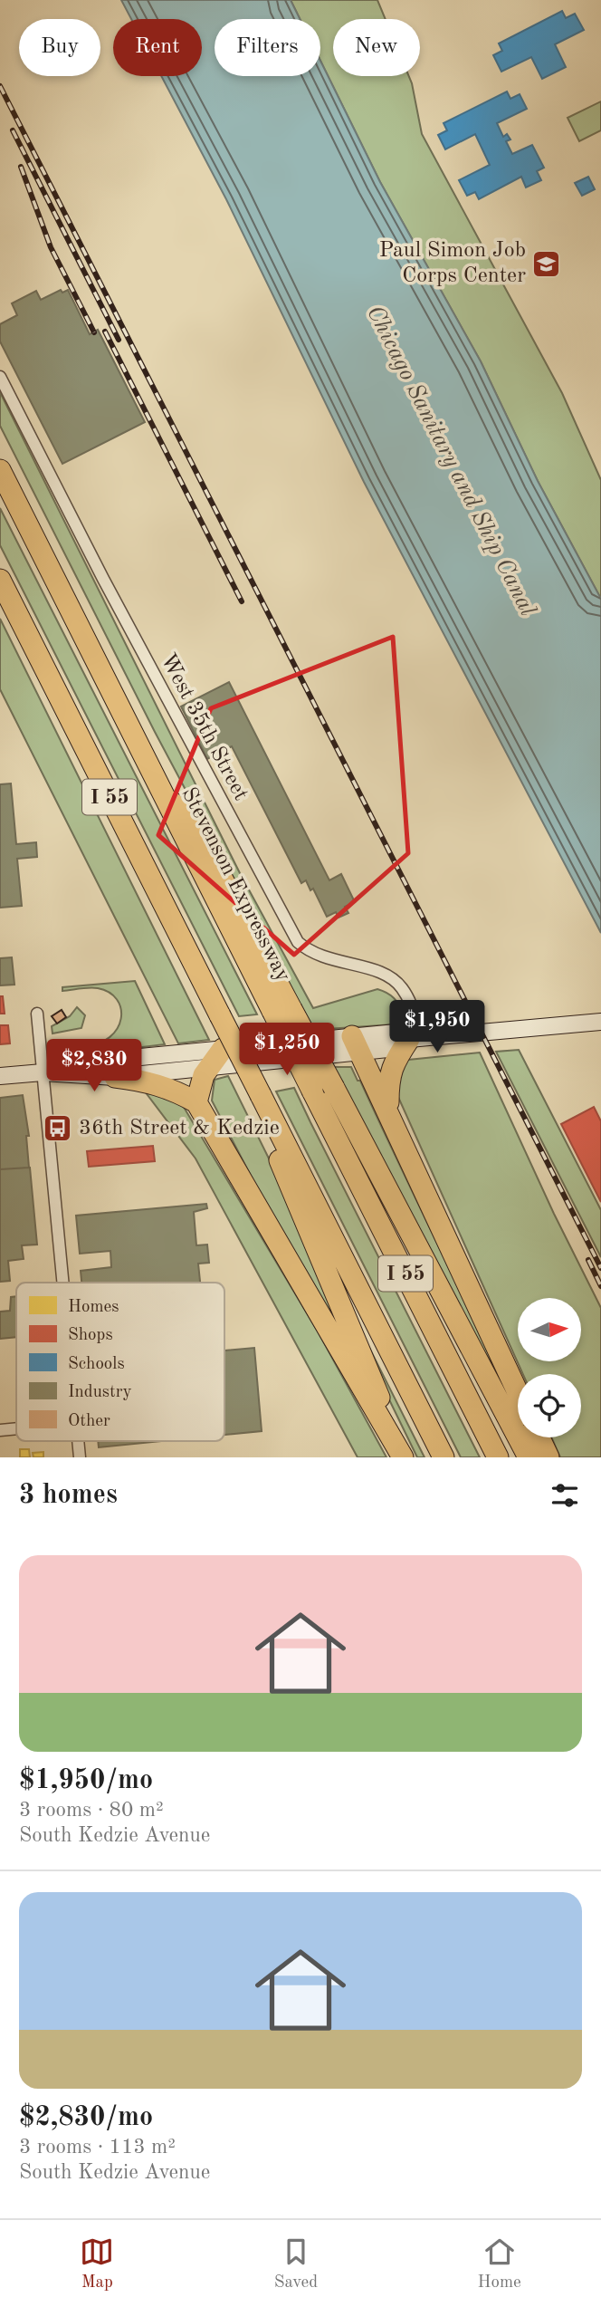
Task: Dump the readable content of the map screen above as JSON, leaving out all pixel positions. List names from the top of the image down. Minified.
{"streets":{"highway":["I 55","Stevenson Expressway"],"street":["West 35th Street"]},"water":["Chicago Sanitary and Ship Canal"],"places":{"school or university":["Paul Simon Job Corps Center"],"bus stop":["36th Street & Kedzie"]},"legend":["Homes","Shops","Schools","Industry","Other"],"north":"right","page":{"chip":["Buy","Rent","Filters","New"],"price":["$1,950","$1,250","$2,830"],"heading":"3 homes","list":[{"name":"$1,950/mo","note":"3 rooms · 80 m² · South Kedzie Avenue"},{"name":"$2,830/mo","note":"3 rooms · 113 m² · South Kedzie Avenue"}],"tabs":["Map","Saved","Home"]}}
